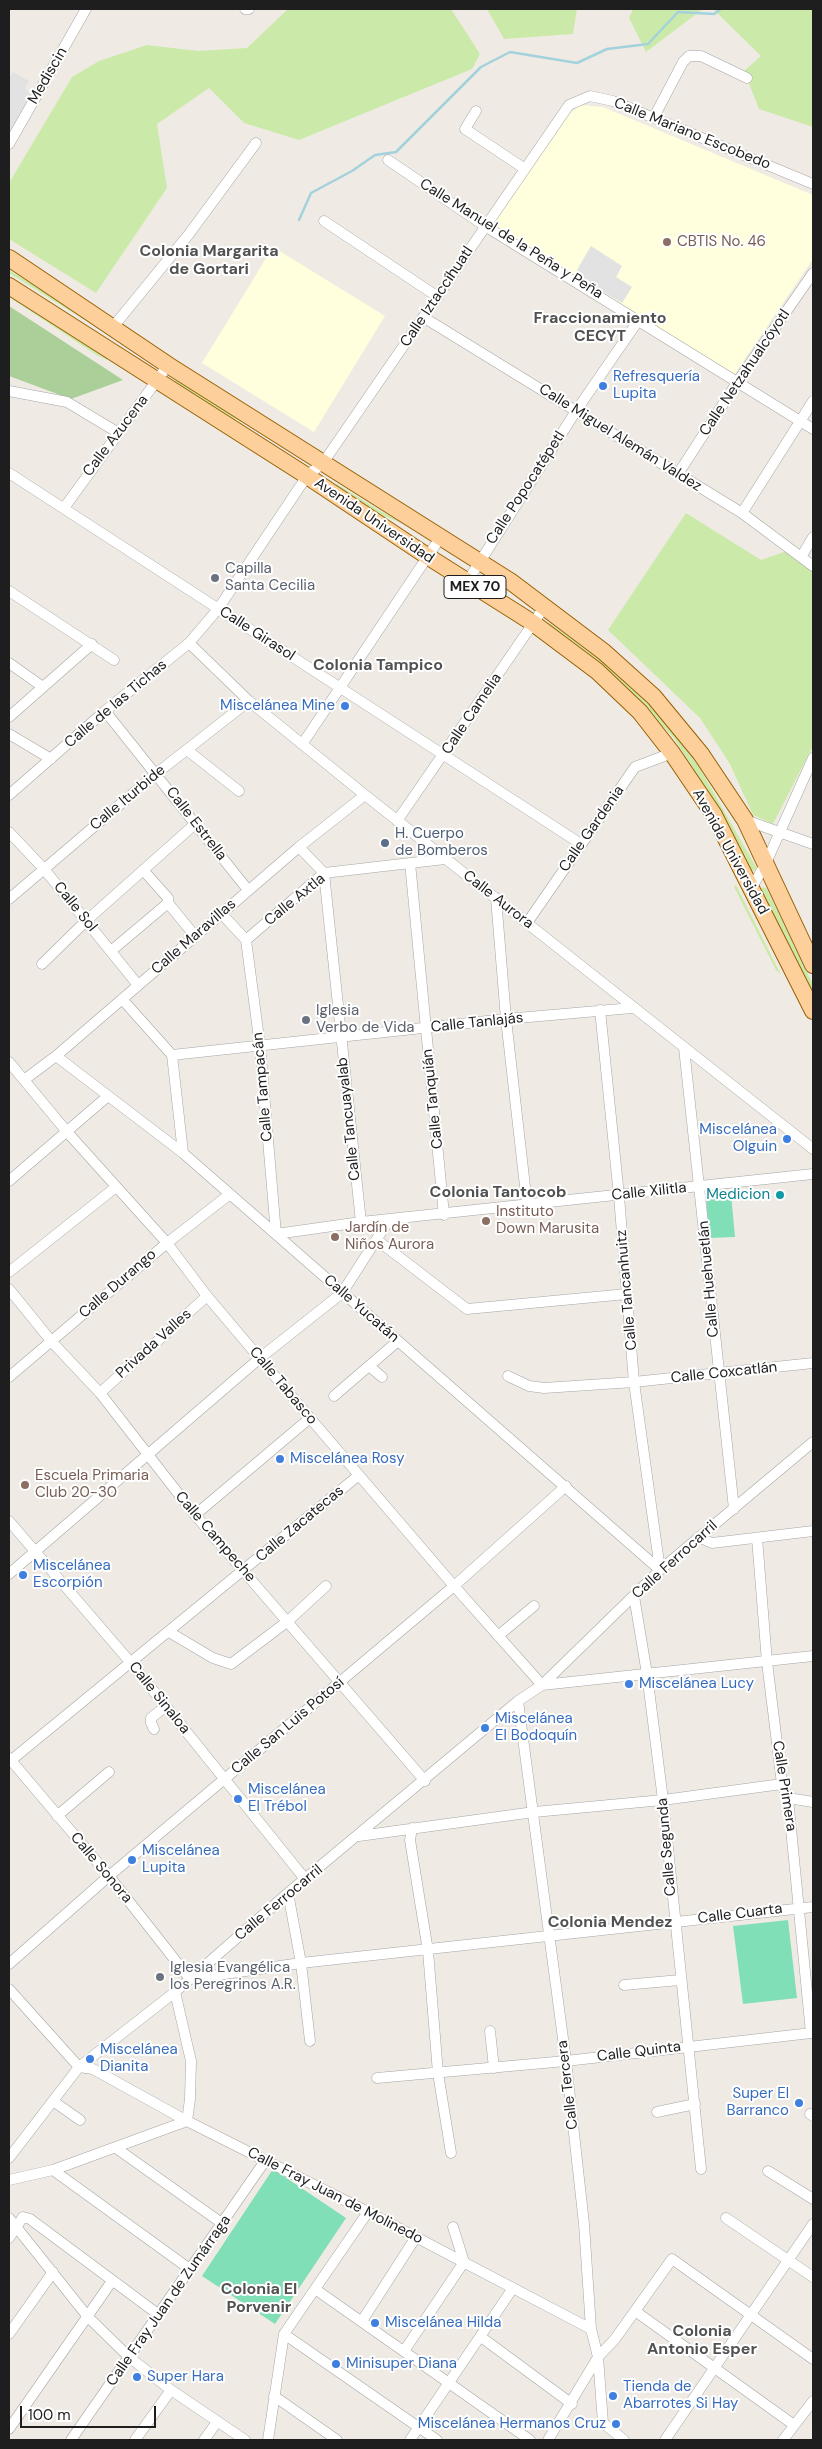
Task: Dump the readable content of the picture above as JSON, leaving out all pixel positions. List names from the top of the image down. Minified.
{"streets":{"main road":["Avenida Universidad","MEX 70"],"street":["Mediscin","Calle Mariano Escobedo","Calle Manuel de la Peña y Peña","Calle Iztaccíhuatl","Calle Netzahualcóyotl","Calle Azucena","Calle Miguel Alemán Valdez","Calle Popocatépetl","Calle Girasol","Calle de las Tichas","Calle Camelia","Calle Iturbide","Calle Estrella","Calle Gardenia","Calle Axtla","Calle Aurora","Calle Sol","Calle Maravillas","Calle Tanlajás","Calle Tampacán","Calle Tanquián","Calle Tancuayalab","Calle Xilitla","Calle Huehuetlán","Calle Durango","Calle Tancanhuitz","Calle Yucatán","Privada Valles","Calle Coxcatlán","Calle Tabasco","Calle Zacatecas","Calle Campeche","Calle Ferrocarril","Calle Sinaloa","Calle San Luis Potosí","Calle Primera","Calle Segunda","Calle Sonora","Calle Cuarta","Calle Quinta","Calle Tercera","Calle Fray Juan de Molinedo","Calle Fray Juan de Zumárraga"]},"crossings":[["Calle Mariano Escobedo","Calle Iztaccíhuatl"],["Calle Manuel de la Peña y Peña","Calle Iztaccíhuatl"],["Calle Manuel de la Peña y Peña","Calle Netzahualcóyotl"],["Calle Manuel de la Peña y Peña","Calle Popocatépetl"],["Calle Iztaccíhuatl","Calle Miguel Alemán Valdez"],["Calle Iztaccíhuatl","Avenida Universidad"],["Calle Iztaccíhuatl","Calle de las Tichas"],["Calle Netzahualcóyotl","Calle Miguel Alemán Valdez"],["Calle Azucena","Avenida Universidad"],["Calle Azucena","Calle Girasol"],["Calle Miguel Alemán Valdez","Calle Popocatépetl"],["Calle Popocatépetl","Avenida Universidad"],["Avenida Universidad","Calle de las Tichas"],["Avenida Universidad","Calle Camelia"],["Avenida Universidad","Calle Gardenia"],["Calle Girasol","Calle de las Tichas"],["Calle Girasol","Calle Camelia"],["Calle Girasol","Calle Gardenia"],["Calle de las Tichas","Calle Estrella"],["Calle de las Tichas","Calle Aurora"],["Calle Camelia","Calle Aurora"],["Calle Iturbide","Calle Estrella"],["Calle Iturbide","Calle Aurora"],["Calle Iturbide","Calle Sol"],["Calle Estrella","Calle Maravillas"],["Calle Gardenia","Calle Aurora"],["Calle Axtla","Calle Aurora"],["Calle Axtla","Calle Tampacán"],["Calle Axtla","Calle Tanquián"],["Calle Axtla","Calle Tancuayalab"],["Calle Aurora","Calle Maravillas"],["Calle Aurora","Calle Tanlajás"],["Calle Aurora","Calle Huehuetlán"],["Calle Sol","Calle Maravillas"],["Calle Maravillas","Calle Yucatán"],["Calle Maravillas","Calle Tabasco"],["Calle Tanlajás","Calle Tampacán"],["Calle Tanlajás","Calle Tanquián"],["Calle Tanlajás","Calle Tancuayalab"],["Calle Tanlajás","Calle Tancanhuitz"],["Calle Tampacán","Calle Xilitla"],["Calle Tampacán","Calle Yucatán"],["Calle Tanquián","Calle Xilitla"],["Calle Tancuayalab","Calle Xilitla"],["Calle Xilitla","Calle Huehuetlán"],["Calle Xilitla","Calle Tancanhuitz"],["Calle Xilitla","Calle Yucatán"],["Calle Huehuetlán","Calle Coxcatlán"],["Calle Huehuetlán","Calle Ferrocarril"],["Calle Durango","Calle Yucatán"],["Calle Durango","Calle Tabasco"],["Calle Durango","Calle Campeche"],["Calle Tancanhuitz","Calle Yucatán"],["Calle Tancanhuitz","Calle Coxcatlán"],["Calle Tancanhuitz","Calle Ferrocarril"],["Calle Yucatán","Calle Ferrocarril"],["Calle Yucatán","Calle San Luis Potosí"],["Privada Valles","Calle Tabasco"],["Privada Valles","Calle Campeche"],["Calle Tabasco","Calle Zacatecas"],["Calle Tabasco","Calle Ferrocarril"],["Calle Tabasco","Calle San Luis Potosí"],["Calle Zacatecas","Calle Campeche"],["Calle Zacatecas","Calle Sinaloa"],["Calle Zacatecas","Calle Sonora"],["Calle Campeche","Calle Ferrocarril"],["Calle Campeche","Calle San Luis Potosí"],["Calle Ferrocarril","Calle Sinaloa"],["Calle Ferrocarril","Calle Segunda"],["Calle Ferrocarril","Calle Sonora"],["Calle Ferrocarril","Calle Cuarta"],["Calle Ferrocarril","Calle Tercera"],["Calle Ferrocarril","Calle Fray Juan de Molinedo"],["Calle Sinaloa","Calle San Luis Potosí"],["Calle San Luis Potosí","Calle Sonora"],["Calle Primera","Calle Cuarta"],["Calle Primera","Calle Quinta"],["Calle Segunda","Calle Cuarta"],["Calle Segunda","Calle Quinta"],["Calle Sonora","Calle Cuarta"],["Calle Cuarta","Calle Tercera"],["Calle Quinta","Calle Tercera"],["Calle Tercera","Calle Fray Juan de Molinedo"],["Calle Fray Juan de Molinedo","Calle Fray Juan de Zumárraga"]],"districts":["Colonia Margarita de Gortari","Fraccionamiento CECYT","Colonia Tampico","Colonia Tantocob","Colonia Mendez","Colonia El Porvenir","Colonia Antonio Esper"],"places":["CBTIS No. 46","Refresquería Lupita","Capilla Santa Cecilia","Miscelánea Mine","H. Cuerpo de Bomberos","Iglesia Verbo de Vida","Miscelánea Olguin","Medicion","Instituto Down Marusita","Jardín de Niños Aurora","Miscelánea Rosy","Escuela Primaria Club 20-30","Miscelánea Escorpión","Miscelánea Lucy","Miscelánea El Bodoquín","Miscelánea El Trébol","Miscelánea Lupita","Iglesia Evangélica los Peregrinos A.R.","Miscelánea Dianita","Super El Barranco","Miscelánea Hilda","Minisuper Diana","Super Hara","Tienda de Abarrotes Si Hay","Miscelánea Hermanos Cruz"],"scale_bar":"100 m"}
